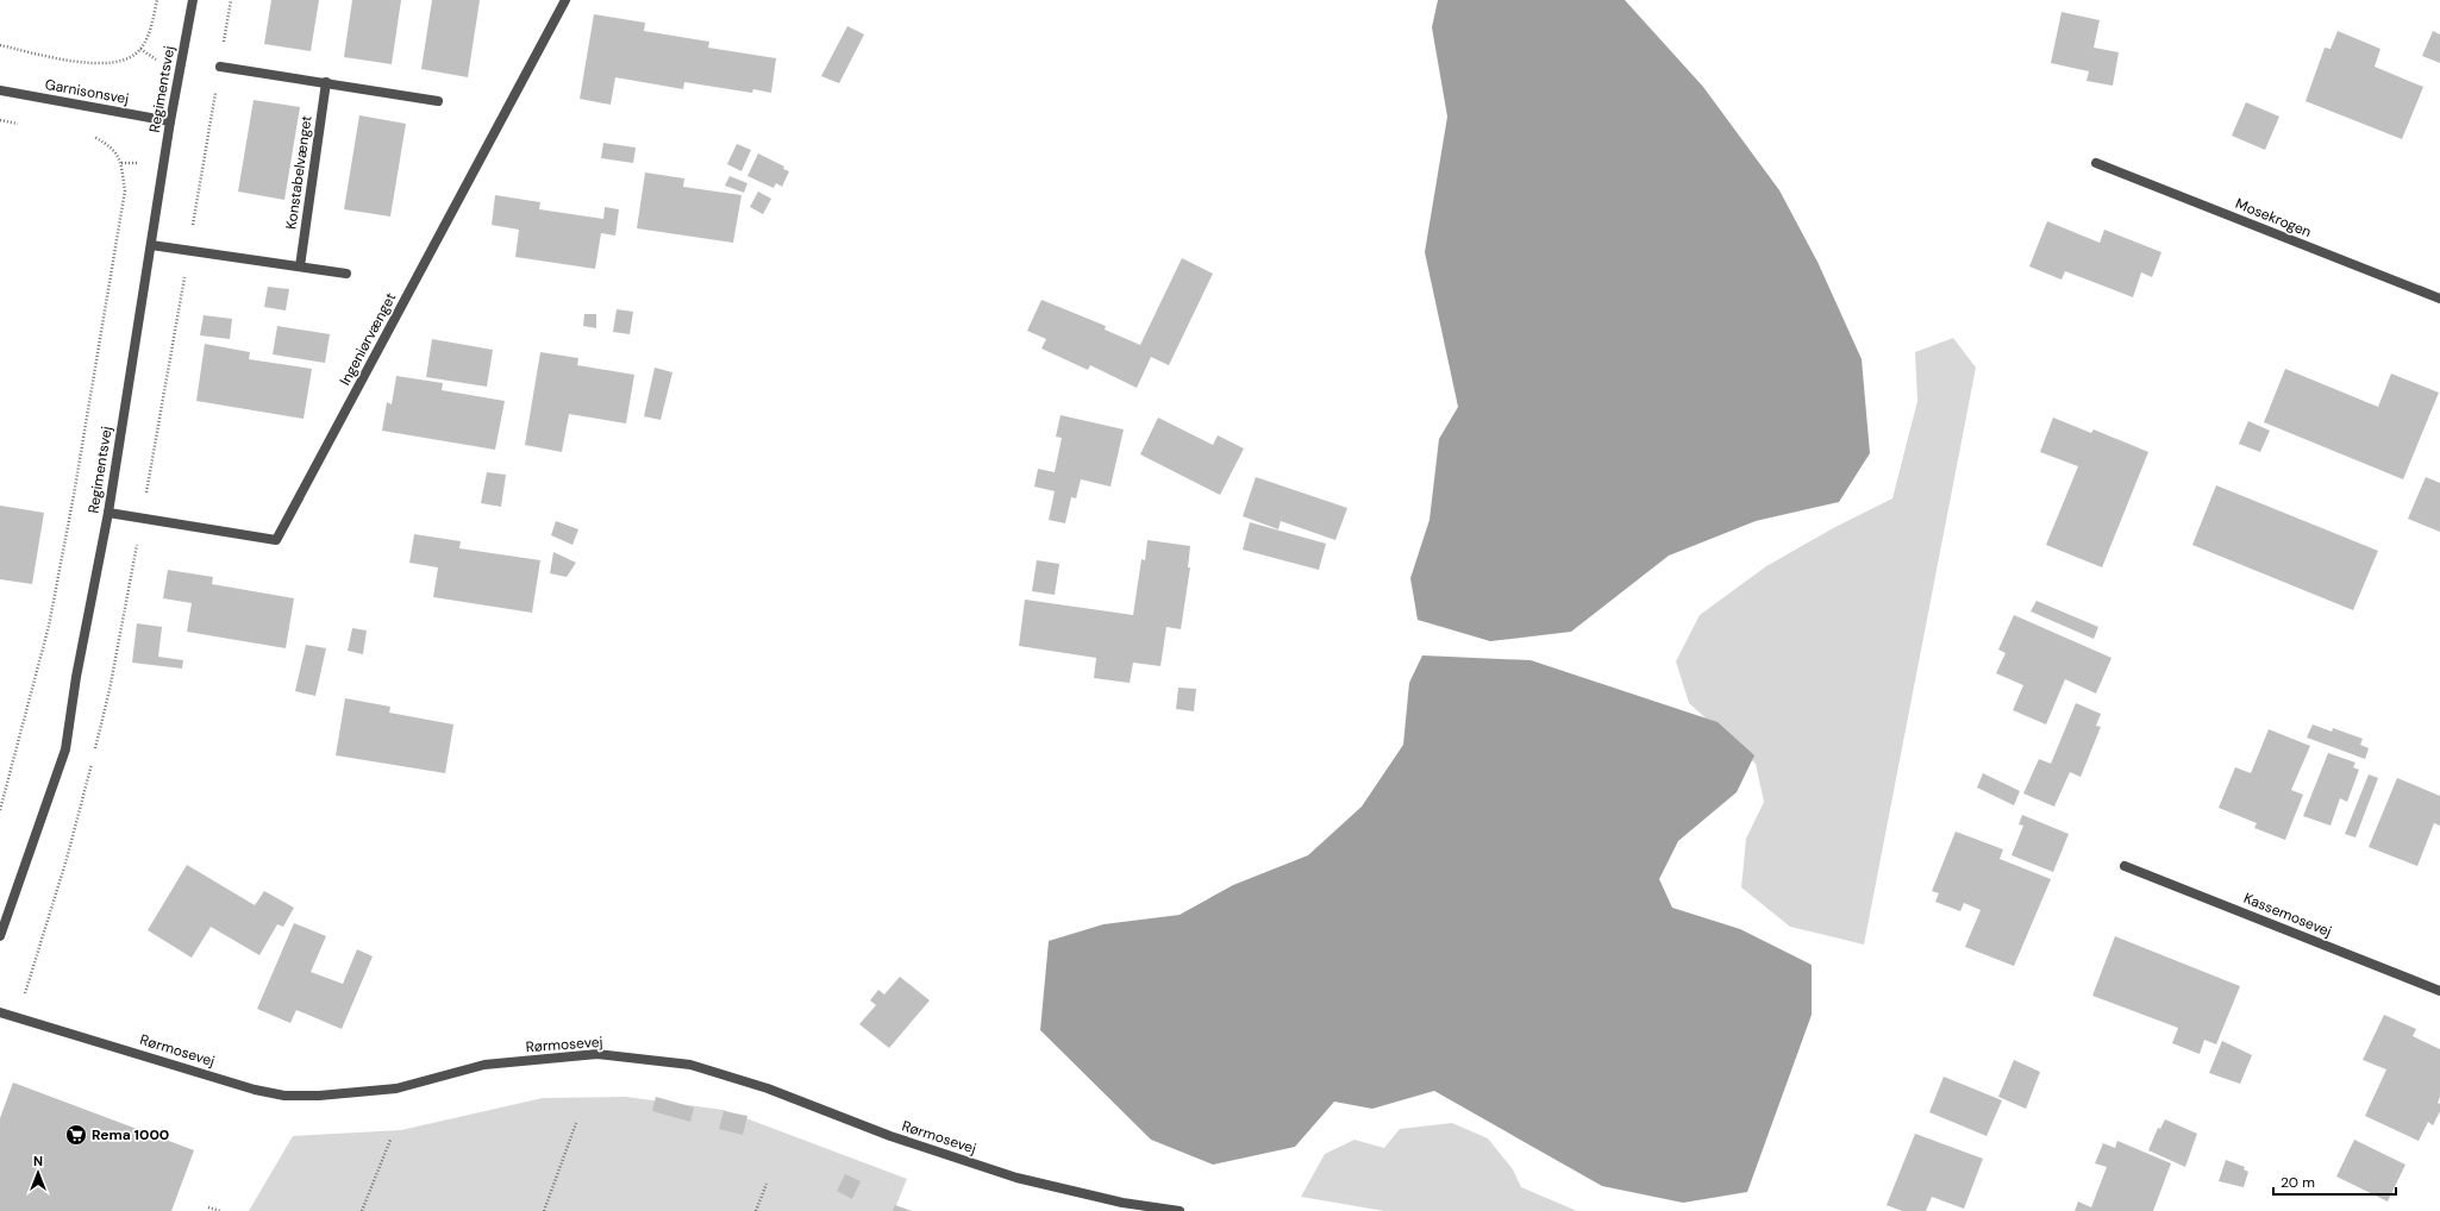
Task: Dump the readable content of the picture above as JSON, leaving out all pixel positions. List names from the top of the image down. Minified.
{"streets":{"street":["Regimentsvej","Garnisonsvej","Konstabelvænget","Mosekrogen","Ingeniørvænget","Kassemosevej","Rørmosevej"]},"crossings":[["Regimentsvej","Garnisonsvej"],["Regimentsvej","Ingeniørvænget"]],"places":{"supermarket":["Rema 1000"]},"scale_bar":"20 m","north":"top"}
